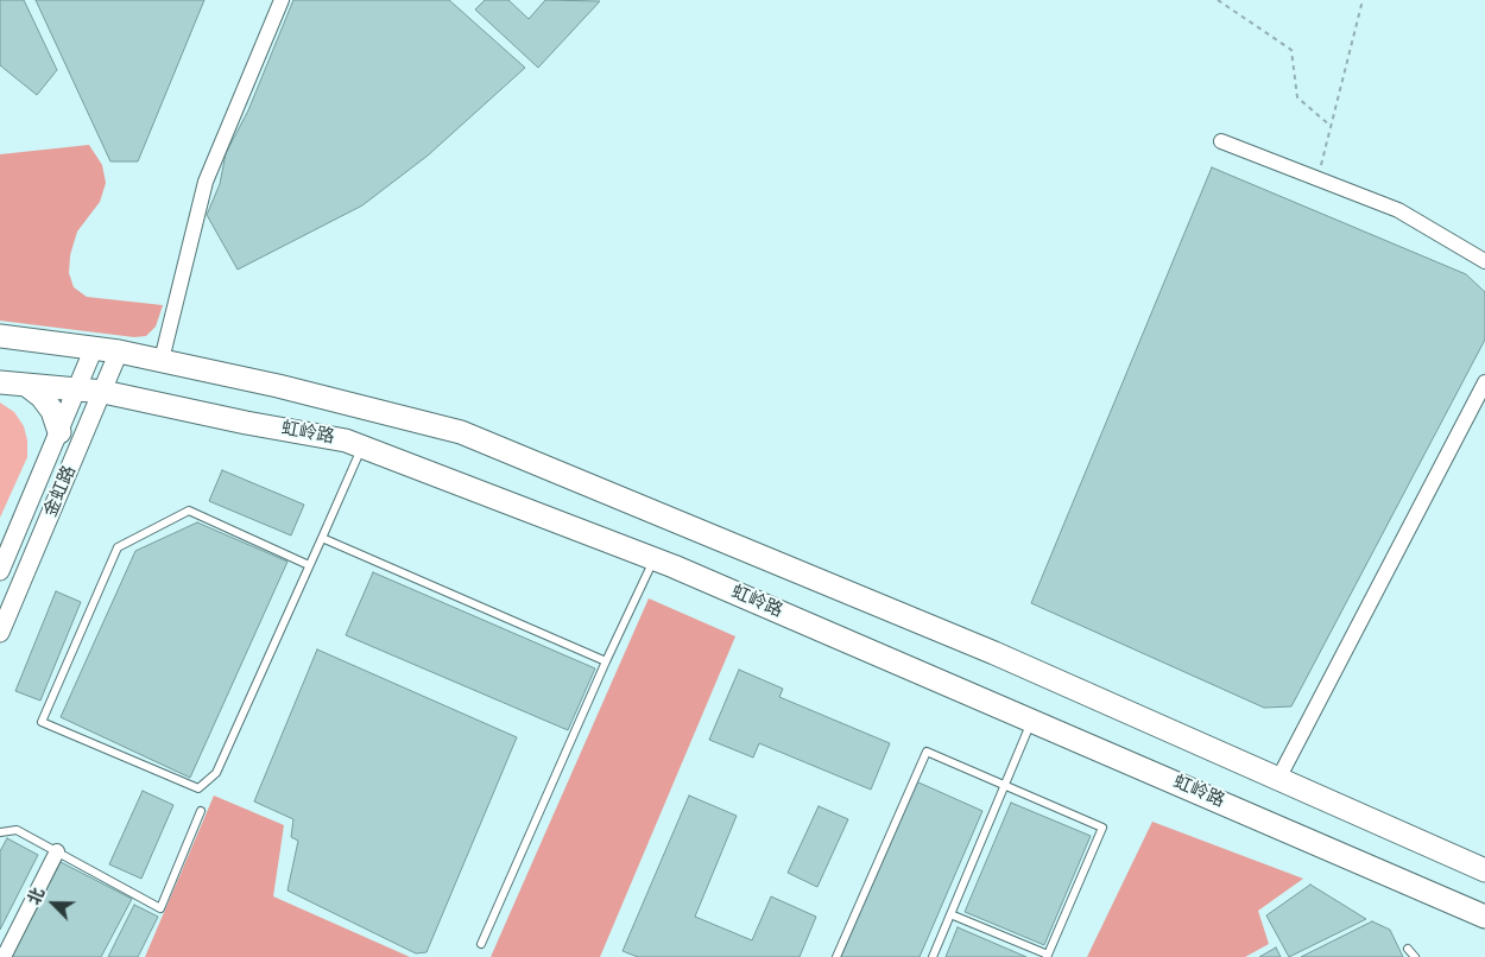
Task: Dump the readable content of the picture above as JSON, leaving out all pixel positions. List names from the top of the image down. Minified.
{"streets":{"main road":["虹岭路"],"street":["金虹路"]},"crossings":[["虹岭路","金虹路"]],"north":"top left"}
